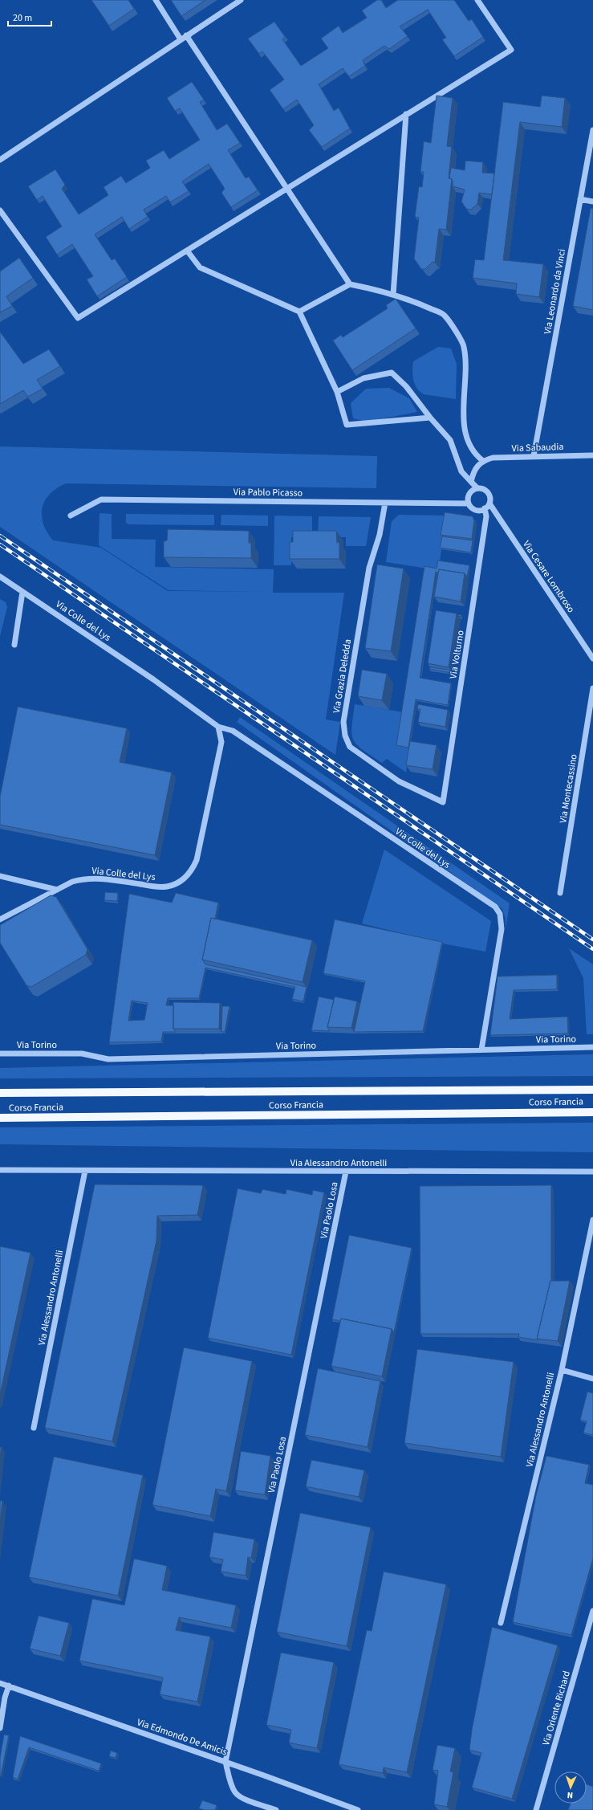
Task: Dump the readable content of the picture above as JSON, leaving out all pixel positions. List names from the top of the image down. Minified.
{"streets":{"main road":["Corso Francia"],"street":["Via Leonardo da Vinci","Via Sabaudia","Via Pablo Picasso","Via Cesare Lombroso","Via Colle del Lys","Via Volturno","Via Grazia Deledda","Via Montecassino","Via Torino","Via Alessandro Antonelli","Via Paolo Losa","Via Oriente Richard","Via Edmondo De Amicis"]},"crossings":[["Via Leonardo da Vinci","Via Sabaudia"],["Via Pablo Picasso","Via Cesare Lombroso"],["Via Pablo Picasso","Via Volturno"],["Via Pablo Picasso","Via Grazia Deledda"],["Via Cesare Lombroso","Via Volturno"],["Via Colle del Lys","Via Torino"],["Via Volturno","Via Grazia Deledda"],["Via Alessandro Antonelli","Via Paolo Losa"],["Via Paolo Losa","Via Edmondo De Amicis"]],"scale_bar":"20 m","north":"bottom"}
